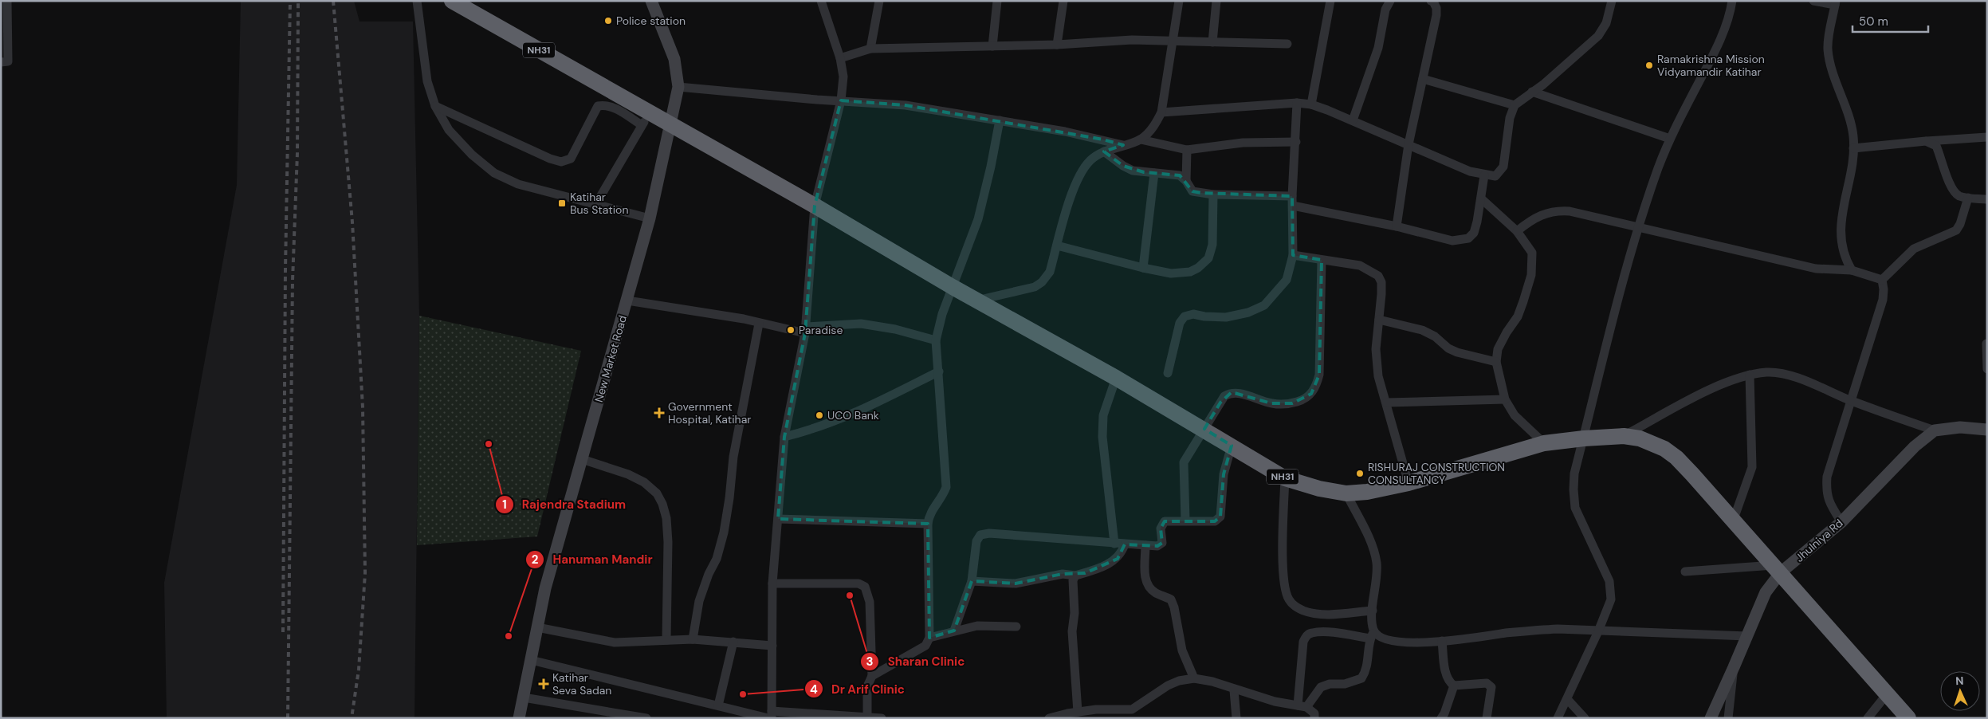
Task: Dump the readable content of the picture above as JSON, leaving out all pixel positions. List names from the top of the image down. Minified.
{"streets":{"highway":["NH31"],"street":["New Market Road","Jhulniya Rd"]},"crossings":[["NH31","New Market Road"],["NH31","Jhulniya Rd"]],"places":{"other":["Police station","Ramakrishna Mission Vidyamandir Katihar","Paradise","UCO Bank","Rajendra Stadium","RISHURAJ CONSTRUCTION CONSULTANCY","Sharan Clinic","Hanuman Mandir","Dr Arif Clinic"],"transit":["Katihar Bus Station"],"health":["Government Hospital, Katihar","Katihar Seva Sadan"]},"scale_bar":"50 m","north":"top"}
